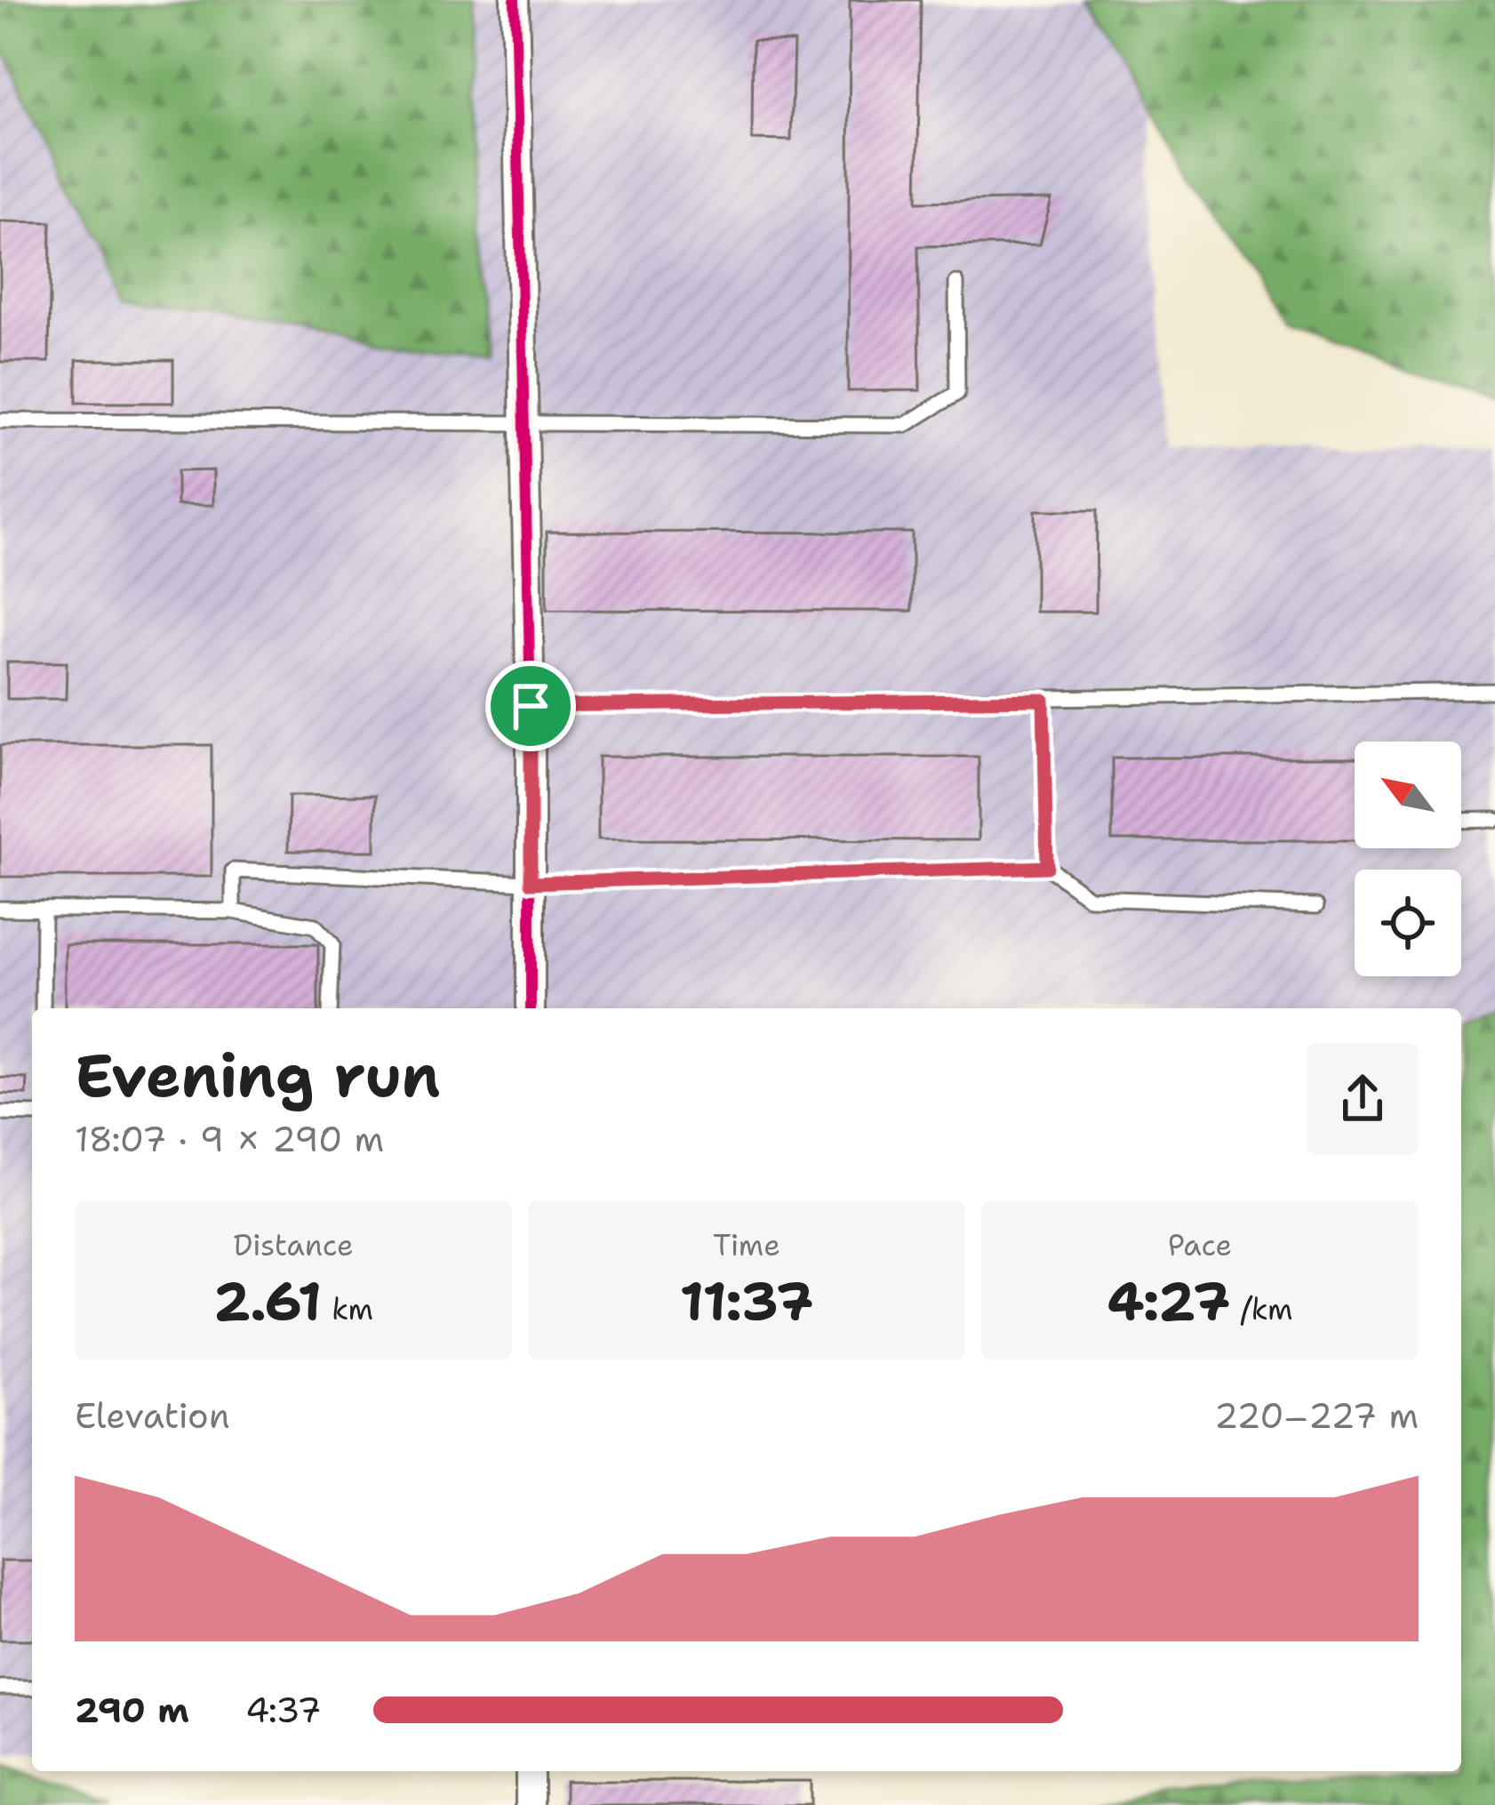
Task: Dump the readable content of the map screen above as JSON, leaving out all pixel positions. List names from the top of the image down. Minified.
{"north":"top left","page":{"heading":["Evening run","18:07 · 9 × 290 m"],"stats":[["Distance","2.61 km"],["Time","11:37"],["Pace","4:27 /km"]],"chart":["Elevation","220–227 m"],"list":[{"name":"290 m","note":"4:37"}]}}
